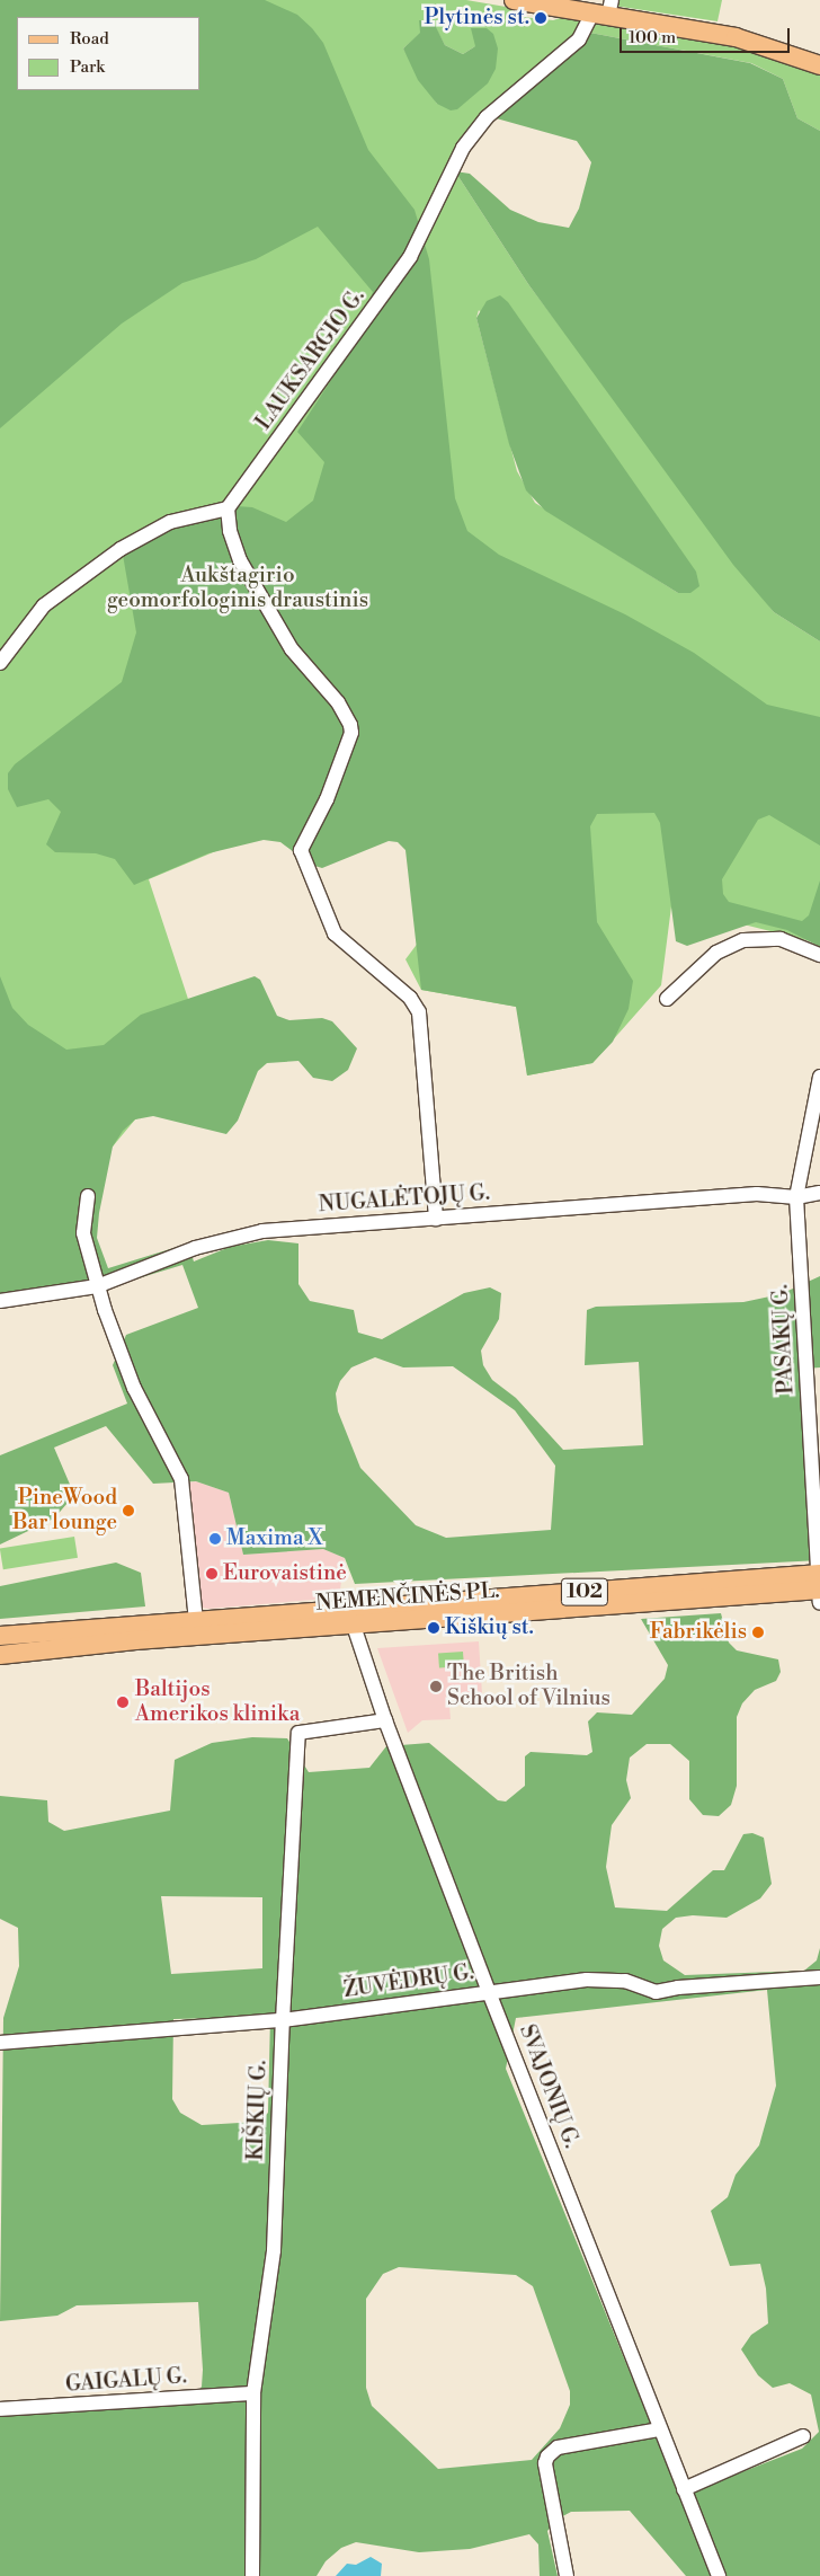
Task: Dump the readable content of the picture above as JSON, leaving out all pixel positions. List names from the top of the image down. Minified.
{"streets":{"main road":["102","NEMENČINĖS PL."],"street":["LAUKSARGIO G.","NUGALĖTOJŲ G.","PASAKŲ G.","ŽUVĖDRŲ G.","SVAJONIŲ G.","KIŠKIŲ G.","GAIGALŲ G."]},"crossings":[["NUGALĖTOJŲ G.","PASAKŲ G."],["PASAKŲ G.","NEMENČINĖS PL."],["NEMENČINĖS PL.","SVAJONIŲ G."],["ŽUVĖDRŲ G.","SVAJONIŲ G."],["ŽUVĖDRŲ G.","KIŠKIŲ G."],["SVAJONIŲ G.","KIŠKIŲ G."],["KIŠKIŲ G.","GAIGALŲ G."]],"parks":["Aukštagirio geomorfologinis draustinis"],"places":["Plytinės st.","PineWood Bar lounge","Maxima X","Eurovaistinė","Kiškių st.","Fabrikėlis","The British School of Vilnius","Baltijos Amerikos klinika"],"legend":["Road","Park"],"scale_bar":"100 m"}
